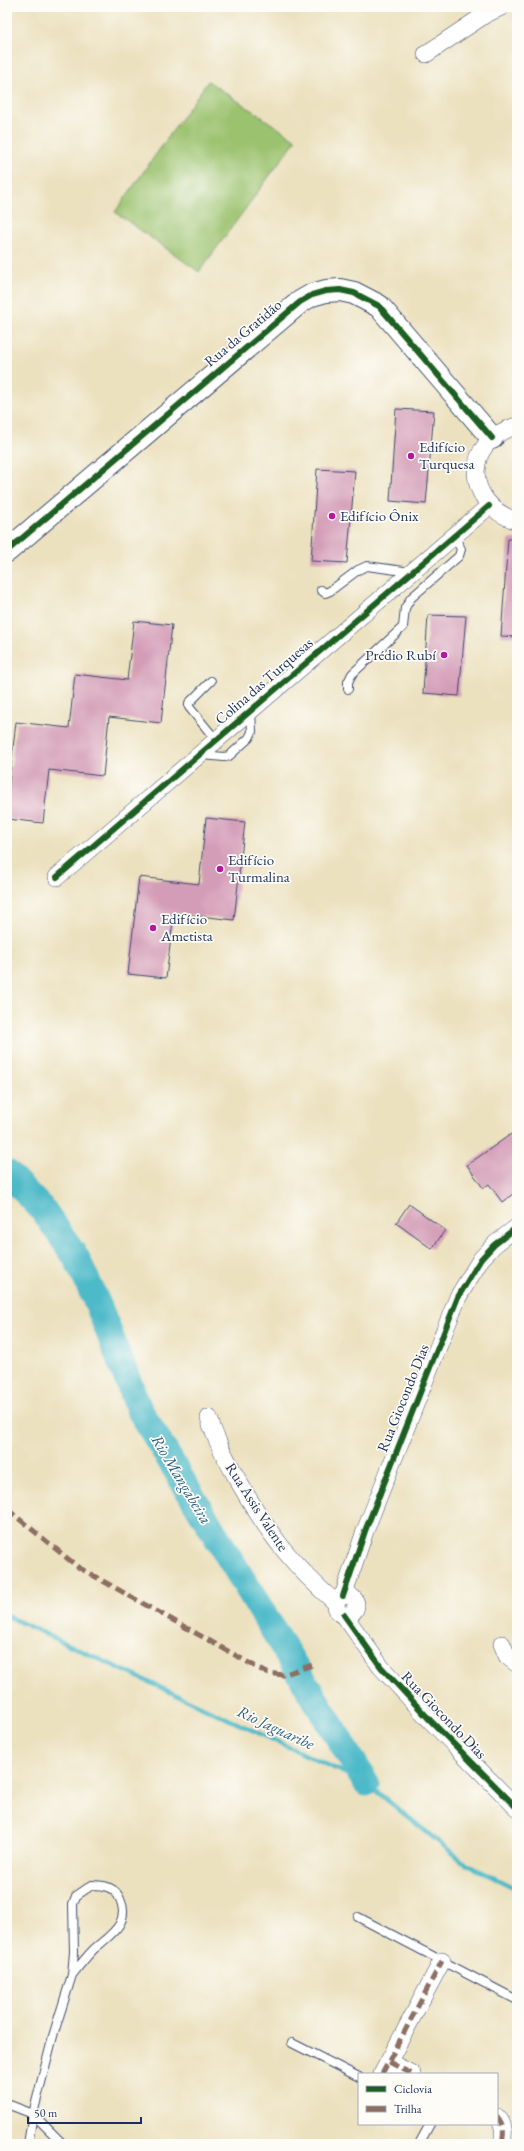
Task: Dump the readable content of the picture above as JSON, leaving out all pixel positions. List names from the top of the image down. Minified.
{"streets":{"street":["Rua da Gratidão","Colina das Turquesas","Rua Giocondo Dias","Rua Assis Valente"]},"crossings":[["Rua Giocondo Dias","Rua Assis Valente"]],"water":["Rio Mangabeira","Rio Jaguaribe"],"places":["Edifício Turquesa","Edifício Ônix","Prédio Rubí","Edifício Turmalina","Edifício Ametista"],"legend":["Ciclovia","Trilha"],"scale_bar":"50 m"}
